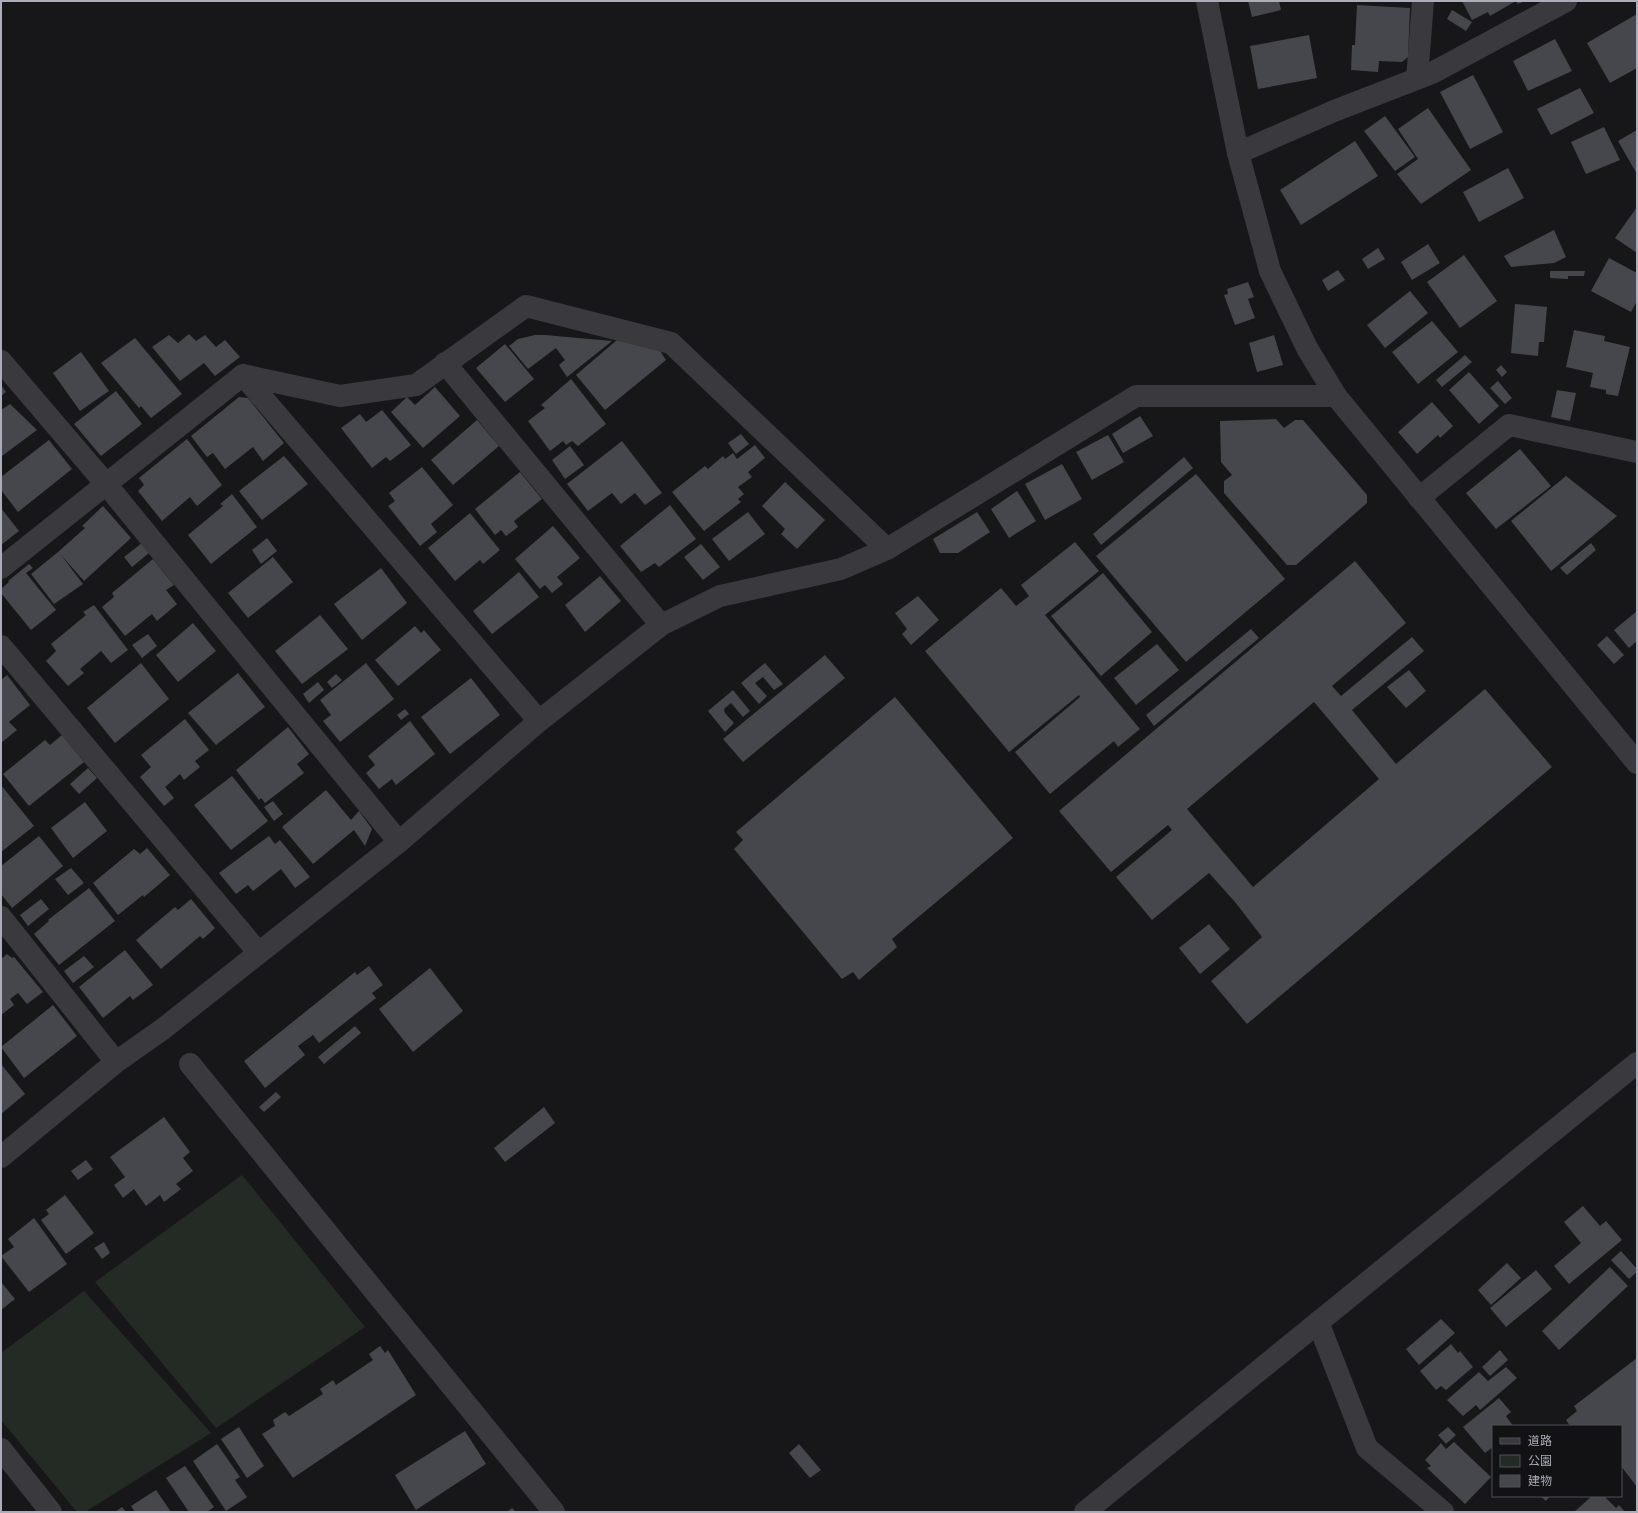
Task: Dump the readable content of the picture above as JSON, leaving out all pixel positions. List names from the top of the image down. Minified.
{"legend":["道路","公園","建物"]}
